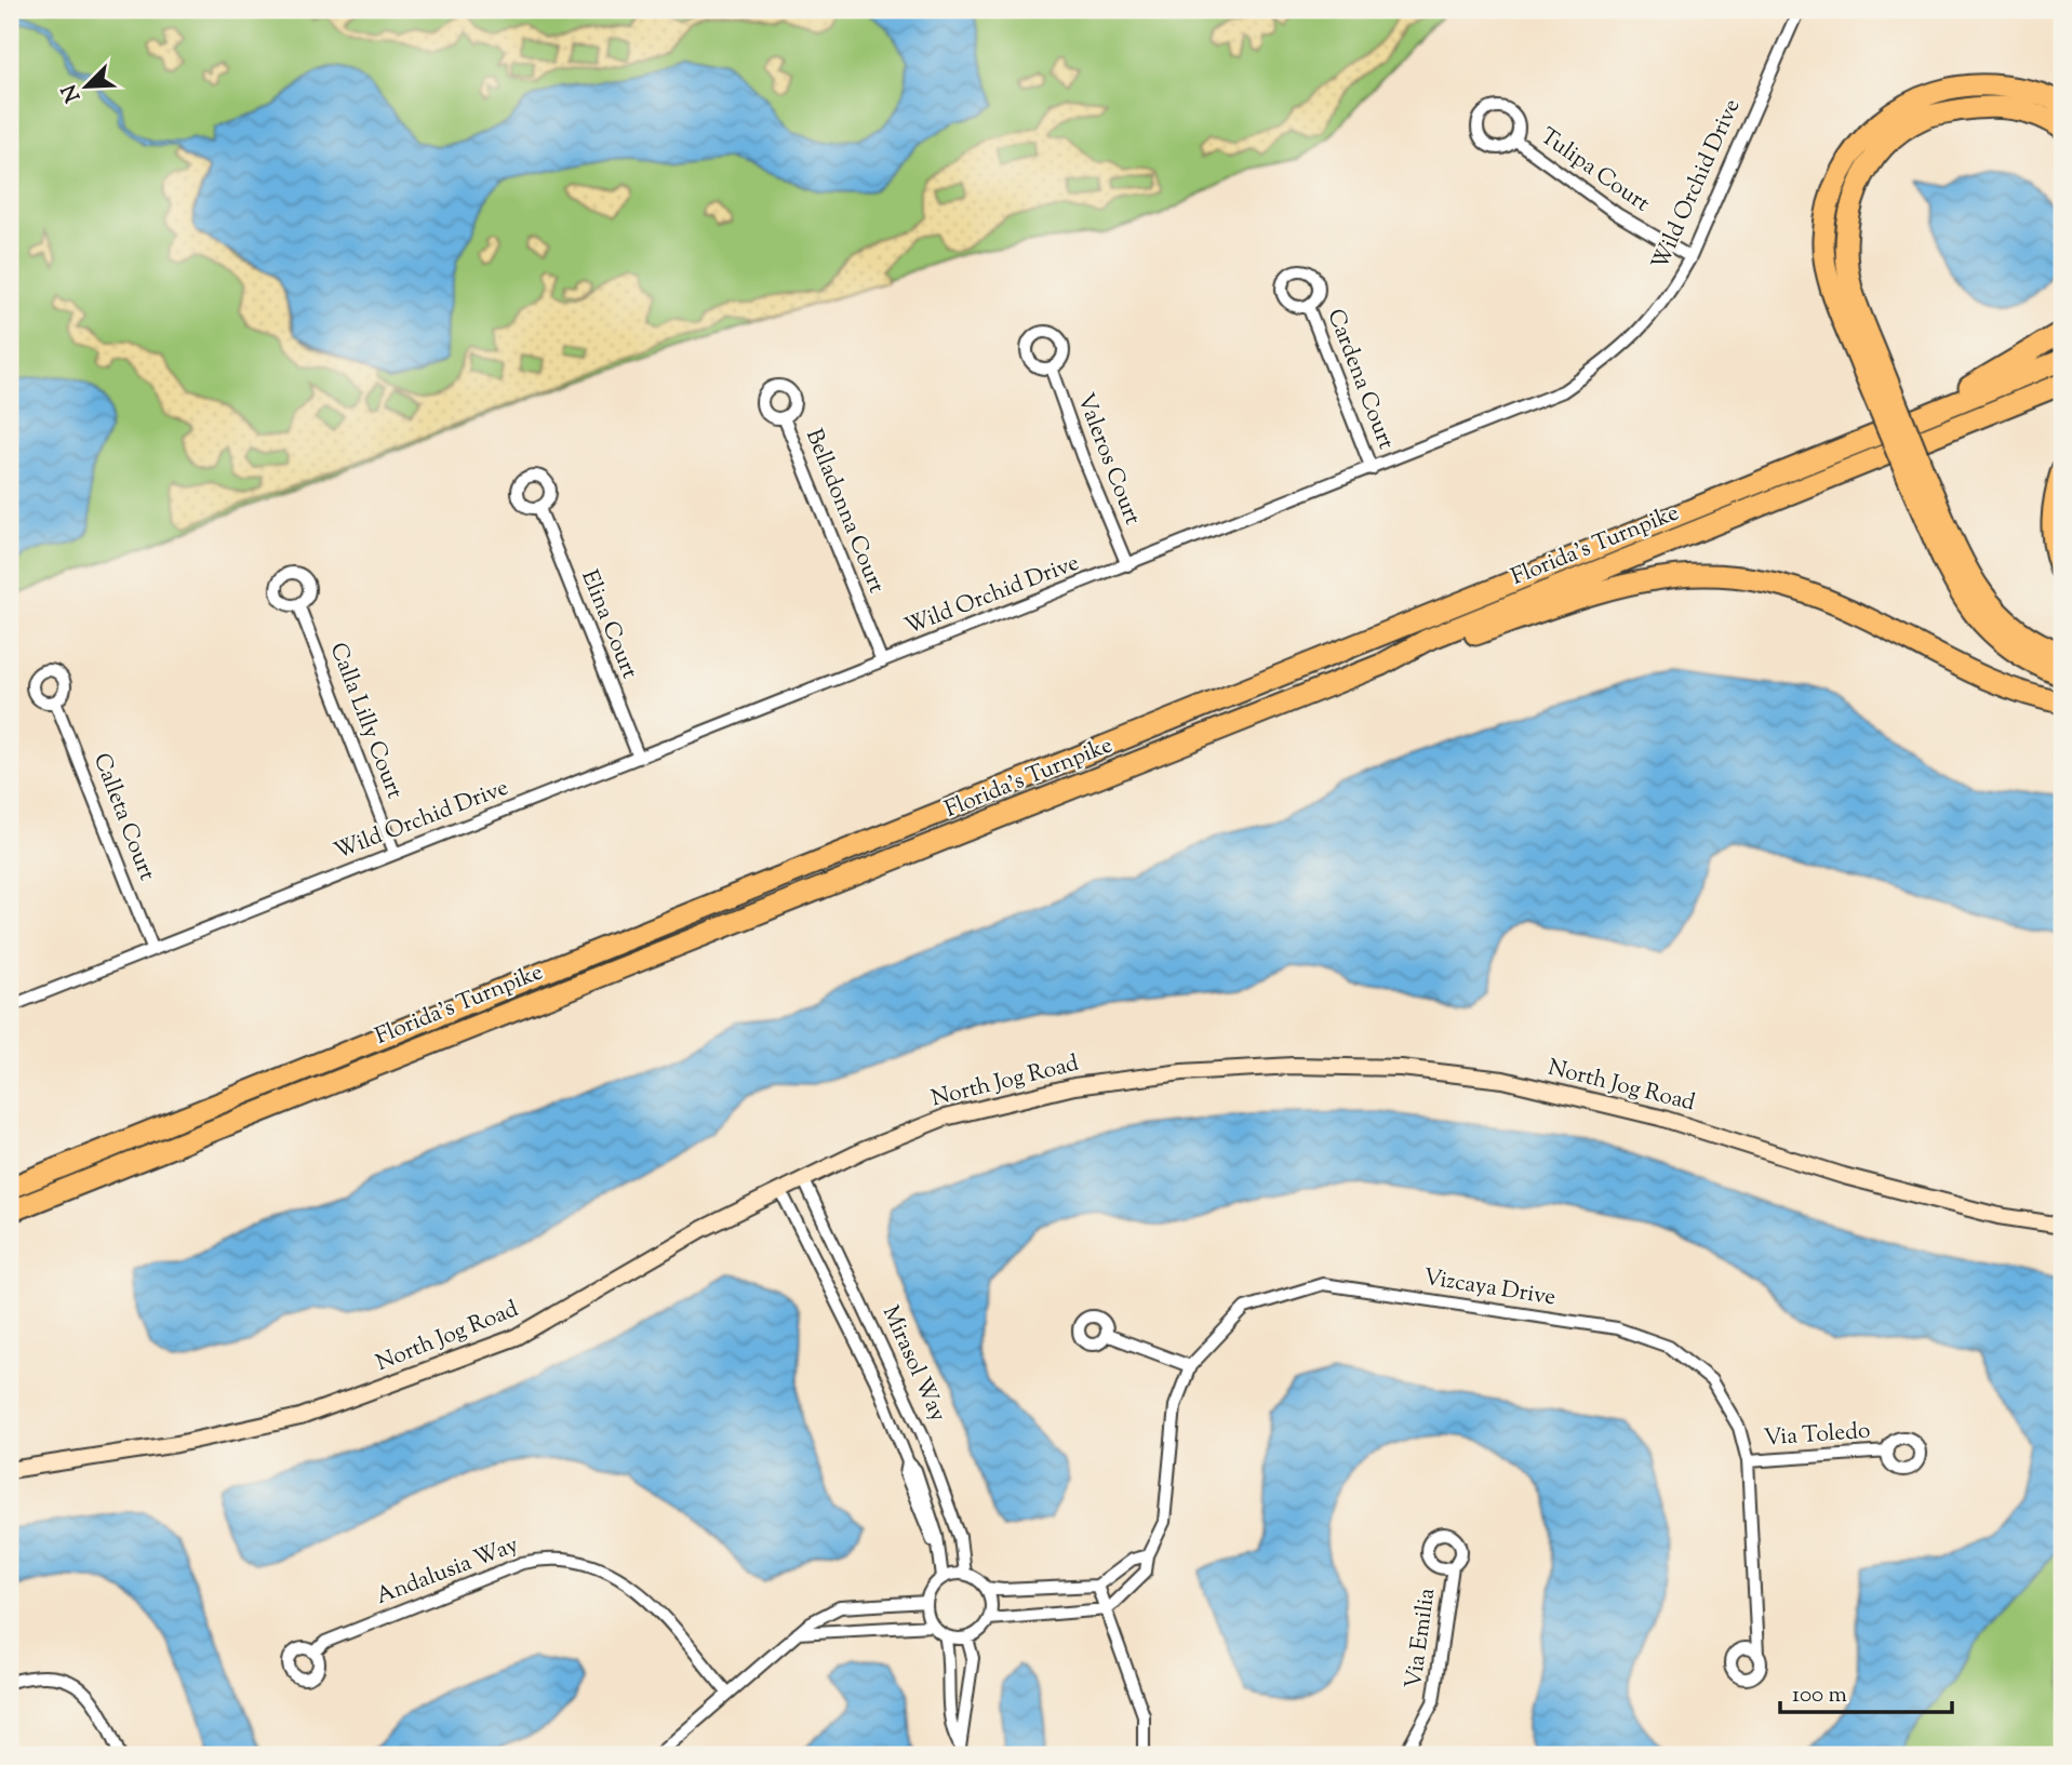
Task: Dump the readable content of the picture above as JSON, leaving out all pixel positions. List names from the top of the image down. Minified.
{"streets":{"highway":["Florida's Turnpike"],"street":["Tulipa Court","Wild Orchid Drive","Cardena Court","Valeros Court","Belladonna Court","Elina Court","Calla Lilly Court","Calleta Court","North Jog Road","Vizcaya Drive","Mirasol Way","Via Toledo","Andalusia Way","Via Emilia"]},"crossings":[["Tulipa Court","Wild Orchid Drive"],["Wild Orchid Drive","Cardena Court"],["Wild Orchid Drive","Valeros Court"],["Wild Orchid Drive","Belladonna Court"],["Wild Orchid Drive","Elina Court"],["Wild Orchid Drive","Calla Lilly Court"],["Wild Orchid Drive","Calleta Court"],["North Jog Road","Mirasol Way"],["Vizcaya Drive","Via Toledo"]],"scale_bar":"100 m","north":"bottom left"}
